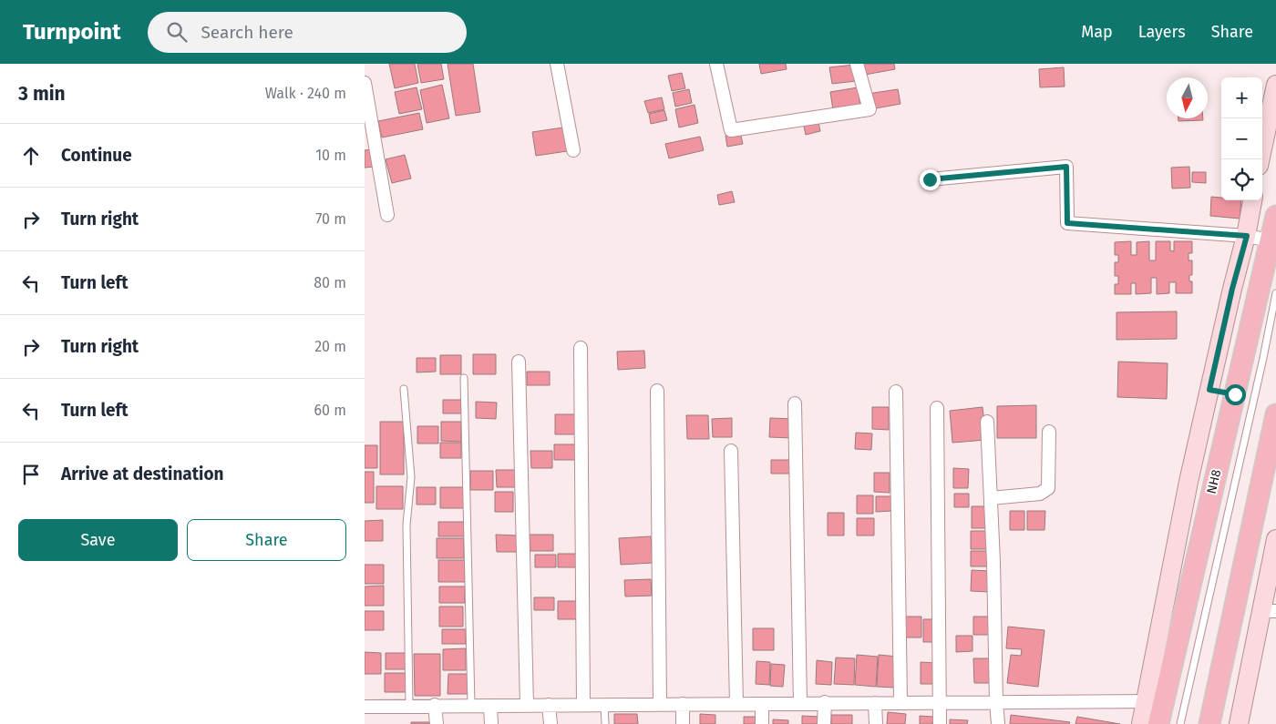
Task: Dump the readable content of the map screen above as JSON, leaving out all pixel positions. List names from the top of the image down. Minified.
{"streets":{"main road":["NH8"]},"north":"bottom","page":{"header":"Turnpoint","search":"Search here","nav":["Map","Layers","Share"],"heading":["3 min","Walk · 240 m"],"map_buttons":["+","−"],"list":[["Continue","10 m"],["Turn right","70 m"],["Turn left","80 m"],["Turn right","20 m"],["Turn left","60 m"],"Arrive at destination"],"buttons":["Save","Share"]}}
